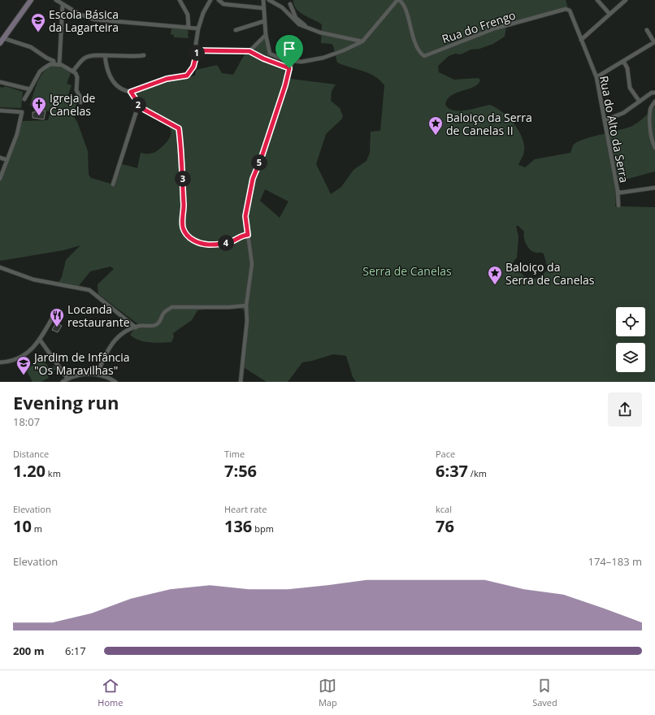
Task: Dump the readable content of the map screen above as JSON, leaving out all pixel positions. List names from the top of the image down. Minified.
{"streets":{"street":["Rua do Frengo","Rua do Alto da Serra"]},"crossings":[["Rua do Frengo","Rua do Alto da Serra"]],"parks":["Serra de Canelas"],"places":{"school or university":["Escola Básica da Lagarteira","Jardim de Infância \"Os Maravilhas\""],"church":["Igreja de Canelas"],"place":["Baloiço da Serra de Canelas II","Baloiço da Serra de Canelas"],"restaurant":["Locanda restaurante"]},"page":{"pins":["1","2","5","3","4"],"heading":["Evening run","18:07"],"stats":[["Distance","1.20 km"],["Time","7:56"],["Pace","6:37 /km"],["Elevation","10 m"],["Heart rate","136 bpm"],["kcal","76"]],"chart":["Elevation","174–183 m"],"list":[{"name":"200 m","note":"6:17"}],"tabs":["Home","Map","Saved"]}}
